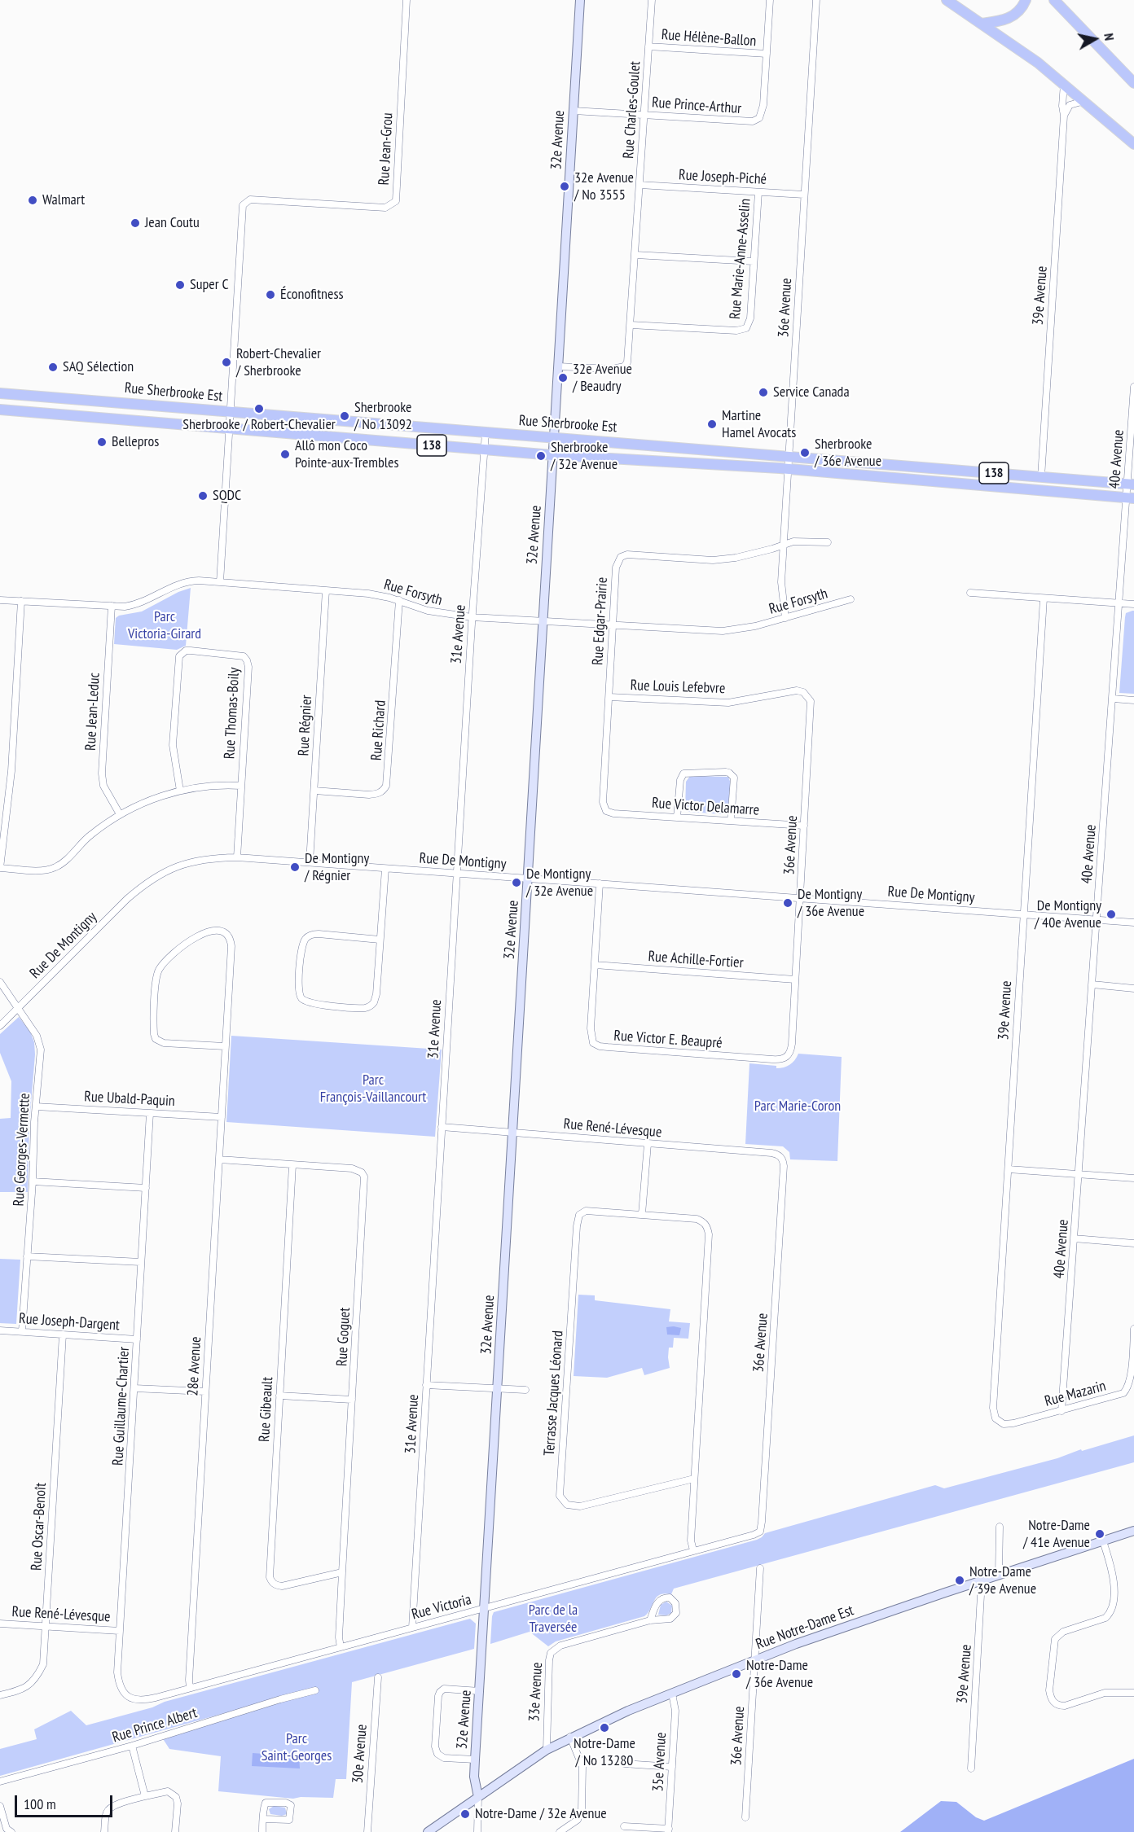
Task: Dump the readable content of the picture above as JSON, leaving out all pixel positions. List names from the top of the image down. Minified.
{"streets":{"main road":["Rue Sherbrooke Est","138"],"street":["Rue Hélène-Ballon","Rue Prince-Arthur","Rue Charles-Goulet","32e Avenue","Rue Jean-Grou","Rue Joseph-Piché","Rue Marie-Anne-Asselin","39e Avenue","36e Avenue","40e Avenue","Rue Forsyth","Rue Edgar-Prairie","31e Avenue","Rue Louis Lefebvre","Rue Jean-Leduc","Rue Thomas-Boily","Rue Régnier","Rue Richard","Rue Victor Delamarre","Rue De Montigny","Rue Achille-Fortier","Rue Victor E. Beaupré","Rue Ubald-Paquin","Rue René-Lévesque","Rue Georges-Vermette","Rue Joseph-Dargent","Rue Goguet","28e Avenue","Terrasse Jacques Léonard","Rue Mazarin","Rue Guillaume-Chartier","Rue Gibeault","Rue Oscar-Benoît","Rue Victoria","Rue Notre-Dame Est","33e Avenue","Rue Prince Albert","30e Avenue","35e Avenue"]},"crossings":[["Rue Hélène-Ballon","Rue Prince-Arthur"],["Rue Hélène-Ballon","Rue Charles-Goulet"],["Rue Prince-Arthur","Rue Charles-Goulet"],["Rue Prince-Arthur","32e Avenue"],["Rue Charles-Goulet","32e Avenue"],["Rue Charles-Goulet","Rue Joseph-Piché"],["Rue Charles-Goulet","Rue Marie-Anne-Asselin"],["32e Avenue","Rue Sherbrooke Est"],["32e Avenue","138"],["32e Avenue","Rue Forsyth"],["32e Avenue","Rue De Montigny"],["32e Avenue","Rue René-Lévesque"],["32e Avenue","Rue Victoria"],["32e Avenue","Rue Notre-Dame Est"],["Rue Jean-Grou","Rue Sherbrooke Est"],["Rue Joseph-Piché","Rue Marie-Anne-Asselin"],["Rue Joseph-Piché","36e Avenue"],["39e Avenue","Rue Sherbrooke Est"],["39e Avenue","Rue De Montigny"],["39e Avenue","Rue Mazarin"],["39e Avenue","Rue Notre-Dame Est"],["36e Avenue","Rue Sherbrooke Est"],["36e Avenue","138"],["36e Avenue","Rue Forsyth"],["36e Avenue","Rue Edgar-Prairie"],["36e Avenue","Rue Louis Lefebvre"],["36e Avenue","Rue Victor Delamarre"],["36e Avenue","Rue De Montigny"],["36e Avenue","Rue Achille-Fortier"],["36e Avenue","Rue Victor E. Beaupré"],["36e Avenue","Rue René-Lévesque"],["36e Avenue","Rue Victoria"],["36e Avenue","Rue Notre-Dame Est"],["Rue Sherbrooke Est","40e Avenue"],["Rue Sherbrooke Est","31e Avenue"],["138","40e Avenue"],["138","31e Avenue"],["40e Avenue","Rue De Montigny"],["40e Avenue","Rue Mazarin"],["Rue Forsyth","Rue Edgar-Prairie"],["Rue Forsyth","31e Avenue"],["Rue Forsyth","Rue Jean-Leduc"],["Rue Forsyth","Rue Régnier"],["Rue Forsyth","Rue Richard"],["Rue Edgar-Prairie","Rue Louis Lefebvre"],["Rue Edgar-Prairie","Rue Victor Delamarre"],["31e Avenue","Rue De Montigny"],["31e Avenue","Rue René-Lévesque"],["31e Avenue","Rue Victoria"],["Rue Thomas-Boily","Rue De Montigny"],["Rue Régnier","Rue Richard"],["Rue Régnier","Rue De Montigny"],["Rue De Montigny","Rue Victor E. Beaupré"],["Rue De Montigny","Rue Georges-Vermette"],["Rue Achille-Fortier","Rue Victor E. Beaupré"],["Rue Ubald-Paquin","Rue Georges-Vermette"],["Rue Ubald-Paquin","28e Avenue"],["Rue Ubald-Paquin","Rue Guillaume-Chartier"],["Rue René-Lévesque","Rue Guillaume-Chartier"],["Rue René-Lévesque","Rue Oscar-Benoît"],["Rue Georges-Vermette","Rue Joseph-Dargent"],["Rue Joseph-Dargent","Rue Guillaume-Chartier"],["Rue Joseph-Dargent","Rue Oscar-Benoît"],["Rue Goguet","28e Avenue"],["Rue Goguet","Rue Gibeault"],["Rue Goguet","Rue Victoria"],["28e Avenue","Rue Victoria"],["Terrasse Jacques Léonard","Rue Victoria"],["Rue Guillaume-Chartier","Rue Victoria"],["Rue Notre-Dame Est","33e Avenue"],["Rue Notre-Dame Est","35e Avenue"]],"parks":["Parc Victoria-Girard","Parc François-Vaillancourt","Parc Marie-Coron","Parc de la Traversée","Parc Saint-Georges"],"places":["32e Avenue / No 3555","Walmart","Jean Coutu","Super C","Éconofitness","Robert-Chevalier / Sherbrooke","SAQ Sélection","32e Avenue / Beaudry","Service Canada","Sherbrooke / Robert-Chevalier","Sherbrooke / No 13092","Martine Hamel Avocats","Bellepros","Sherbrooke / 36e Avenue","Allô mon Coco Pointe-aux-Trembles","Sherbrooke / 32e Avenue","SQDC","De Montigny / Régnier","De Montigny / 32e Avenue","De Montigny / 36e Avenue","De Montigny / 40e Avenue","Notre-Dame / 41e Avenue","Notre-Dame / 39e Avenue","Notre-Dame / 36e Avenue","Notre-Dame / No 13280","Notre-Dame / 32e Avenue"],"scale_bar":"100 m","north":"right"}
